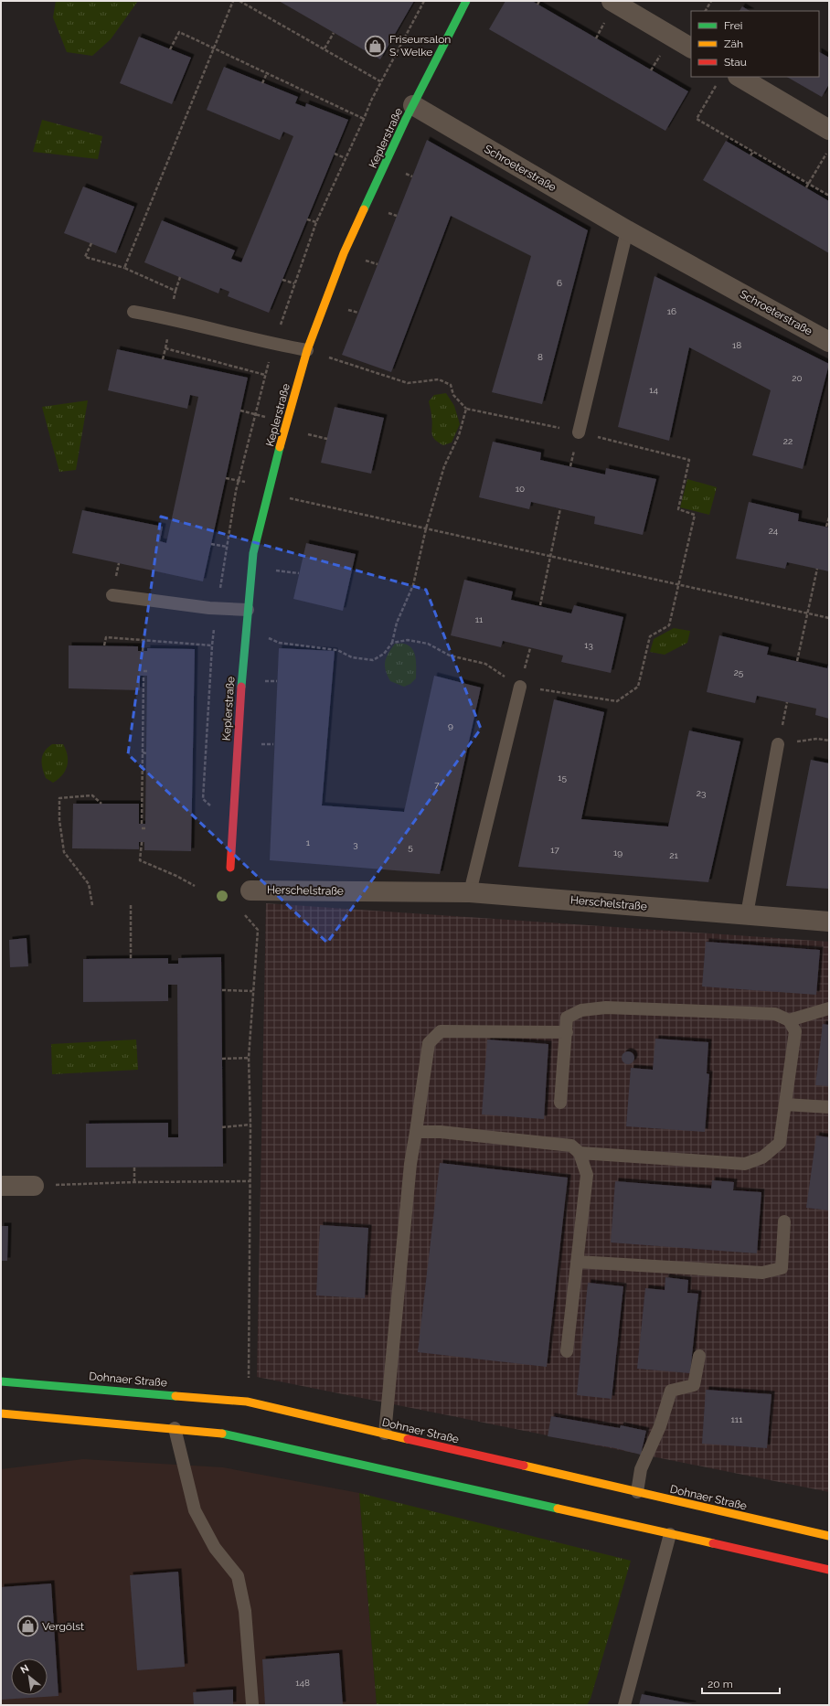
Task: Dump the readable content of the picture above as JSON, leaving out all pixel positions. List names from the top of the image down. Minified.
{"streets":{"main road":["Keplerstraße","Dohnaer Straße"],"street":["Schroeterstraße","Herschelstraße"]},"crossings":[["Keplerstraße","Schroeterstraße"]],"places":{"shop":["Friseursalon S. Welke","Vergölst"]},"house_numbers":["6","16","18","8","20","14","22","10","24","11","13","25","9","15","7","23","1","3","5","17","19","21","111","148"],"legend":["Frei","Zäh","Stau"],"scale_bar":"20 m","north":"top left"}
